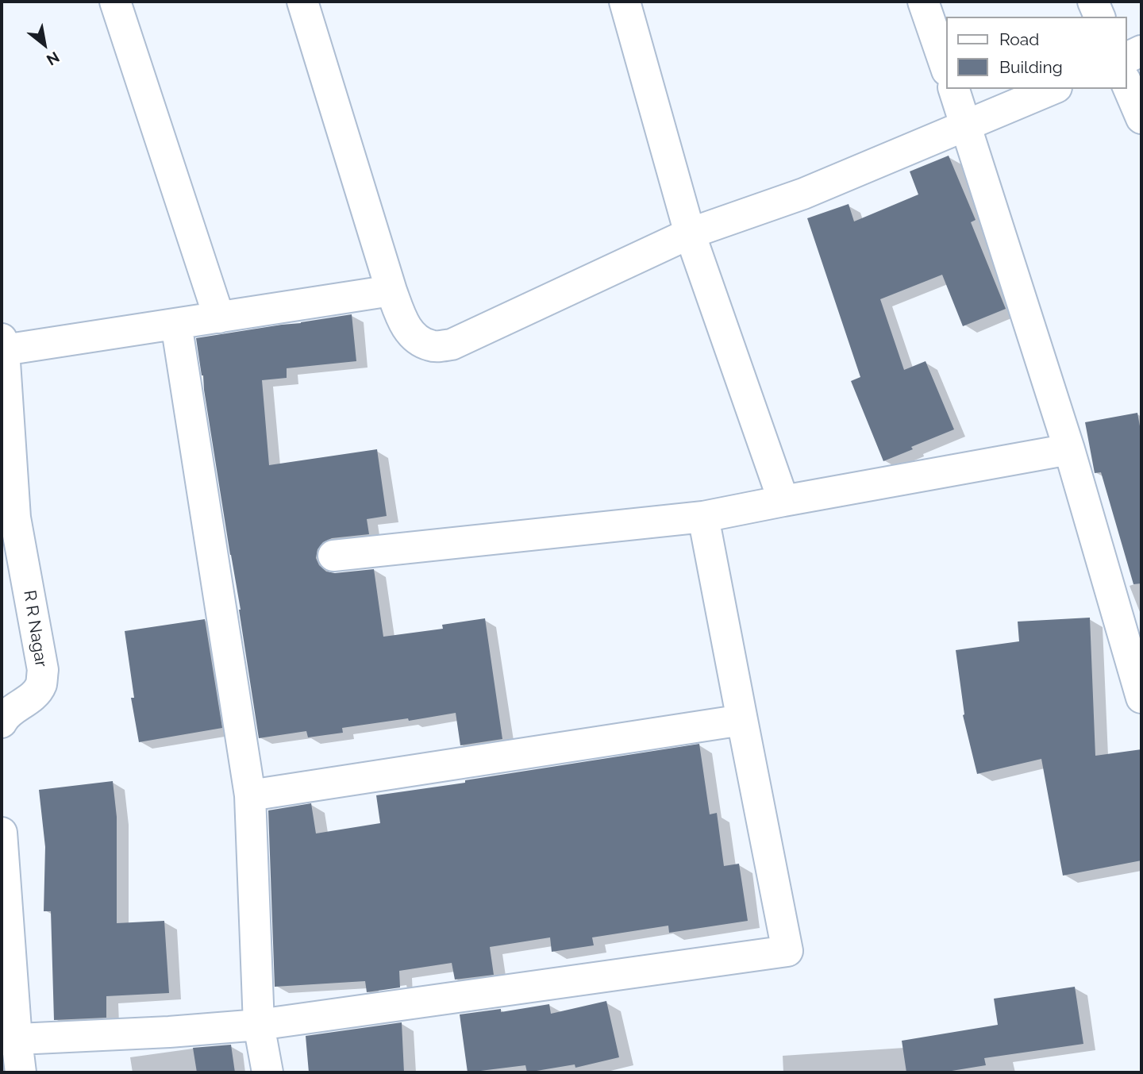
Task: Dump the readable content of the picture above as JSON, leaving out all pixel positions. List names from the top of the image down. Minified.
{"streets":{"street":["R R Nagar"]},"legend":["Road","Building"],"north":"bottom right"}
